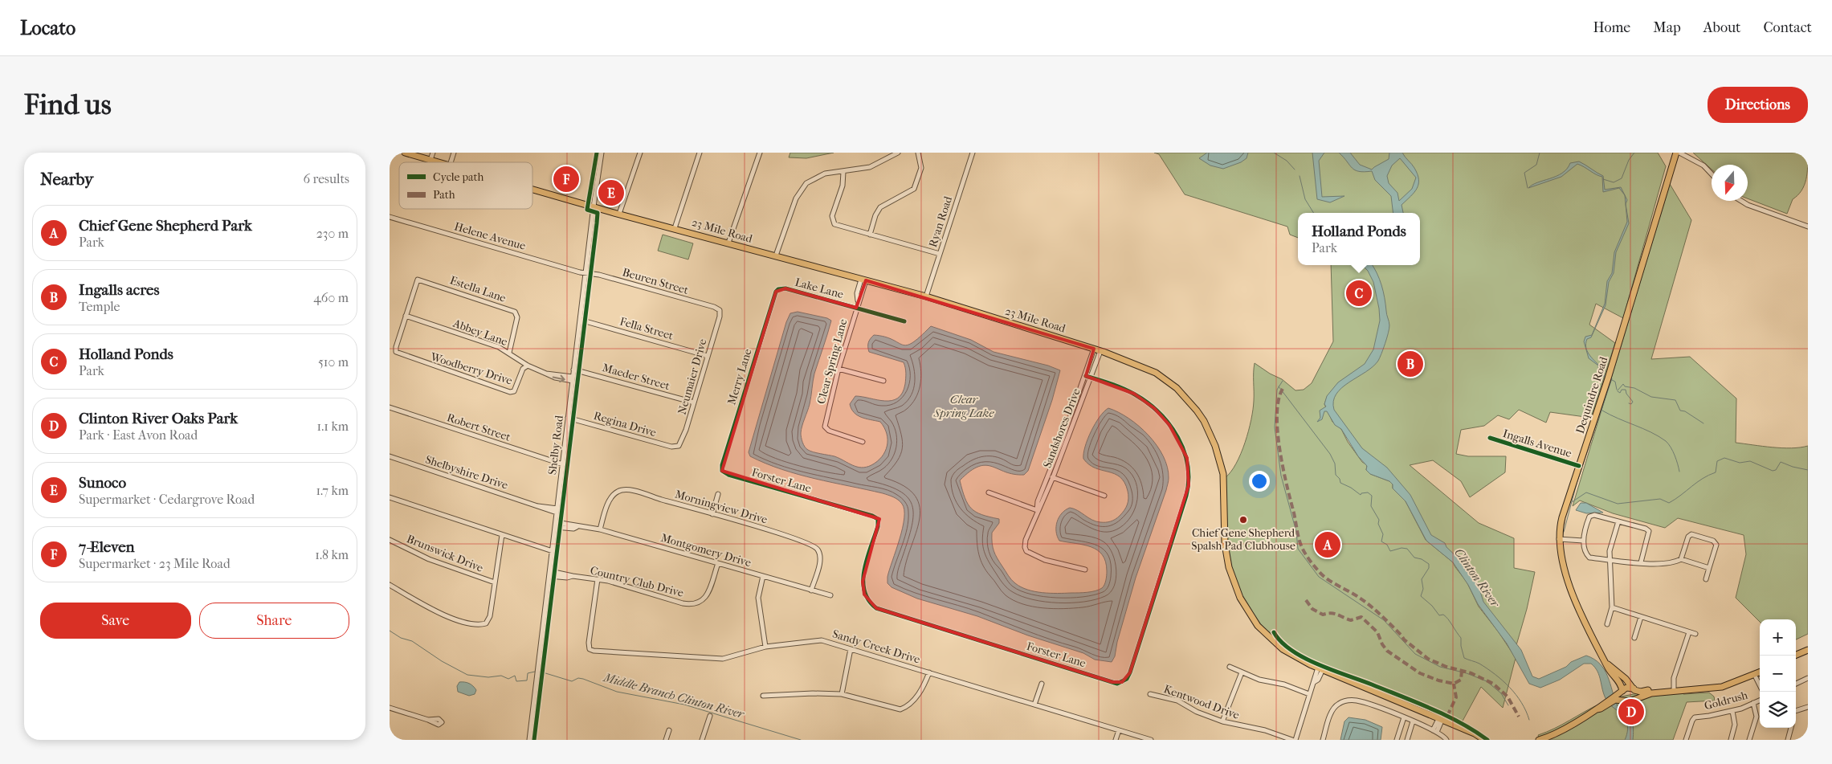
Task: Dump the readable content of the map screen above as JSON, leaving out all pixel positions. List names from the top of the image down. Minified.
{"streets":{"main road":["23 Mile Road","Dequindre Road"],"street":["Ryan Road","Helene Avenue","Beuren Street","Lake Lane","Estella Lane","Fella Street","Abbey Lane","Clear Spring Lane","Woodberry Drive","Maeder Street","Neumaier Drive","Merry Lane","Regina Drive","Robert Street","Sandshores Drive","Ingalls Avenue","Shelby Road","Shelbyshire Drive","Forster Lane","Morningview Drive","Montgomery Drive","Brunswick Drive","Country Club Drive","Sandy Creek Drive","Goldrush","Kentwood Drive"]},"crossings":[["Ryan Road","23 Mile Road"],["23 Mile Road","Clear Spring Lane"],["23 Mile Road","Sandshores Drive"],["23 Mile Road","Shelby Road"],["Helene Avenue","Beuren Street"],["Helene Avenue","Shelby Road"],["Beuren Street","Neumaier Drive"],["Beuren Street","Shelby Road"],["Lake Lane","Clear Spring Lane"],["Lake Lane","Merry Lane"],["Estella Lane","Abbey Lane"],["Estella Lane","Woodberry Drive"],["Fella Street","Neumaier Drive"],["Fella Street","Shelby Road"],["Abbey Lane","Woodberry Drive"],["Abbey Lane","Shelby Road"],["Maeder Street","Neumaier Drive"],["Maeder Street","Shelby Road"],["Neumaier Drive","Regina Drive"],["Merry Lane","Forster Lane"],["Dequindre Road","Ingalls Avenue"],["Regina Drive","Shelby Road"],["Robert Street","Shelby Road"],["Sandshores Drive","Forster Lane"],["Shelby Road","Shelbyshire Drive"],["Shelby Road","Montgomery Drive"],["Shelby Road","Country Club Drive"],["Morningview Drive","Montgomery Drive"],["Montgomery Drive","Country Club Drive"],["Country Club Drive","Sandy Creek Drive"]],"water":["Clear Spring Lake","Clinton River","Middle Branch Clinton River"],"places":["Chief Gene Shepherd Spalsh Pad Clubhouse"],"legend":["Cycle path","Path"],"north":"bottom","page":{"header":"Locato","nav":["Home","Map","About","Contact"],"buttons":["Directions",["Save","Share"]],"title":"Find us","heading":["Nearby","6 results"],"pins":["F","E","C","B","A","D"],"list":[{"mark":"A","name":"Chief Gene Shepherd Park","note":"Park","value":"230 m"},{"mark":"B","name":"Ingalls acres","note":"Temple","value":"460 m"},{"mark":"C","name":"Holland Ponds","note":"Park","value":"510 m"},{"mark":"D","name":"Clinton River Oaks Park","note":"Park · East Avon Road","value":"1.1 km"},{"mark":"E","name":"Sunoco","note":"Supermarket · Cedargrove Road","value":"1.7 km"},{"mark":"F","name":"7-Eleven","note":"Supermarket · 23 Mile Road","value":"1.8 km"}],"popup":["Holland Ponds","Park"],"map_buttons":["+","−"]}}
